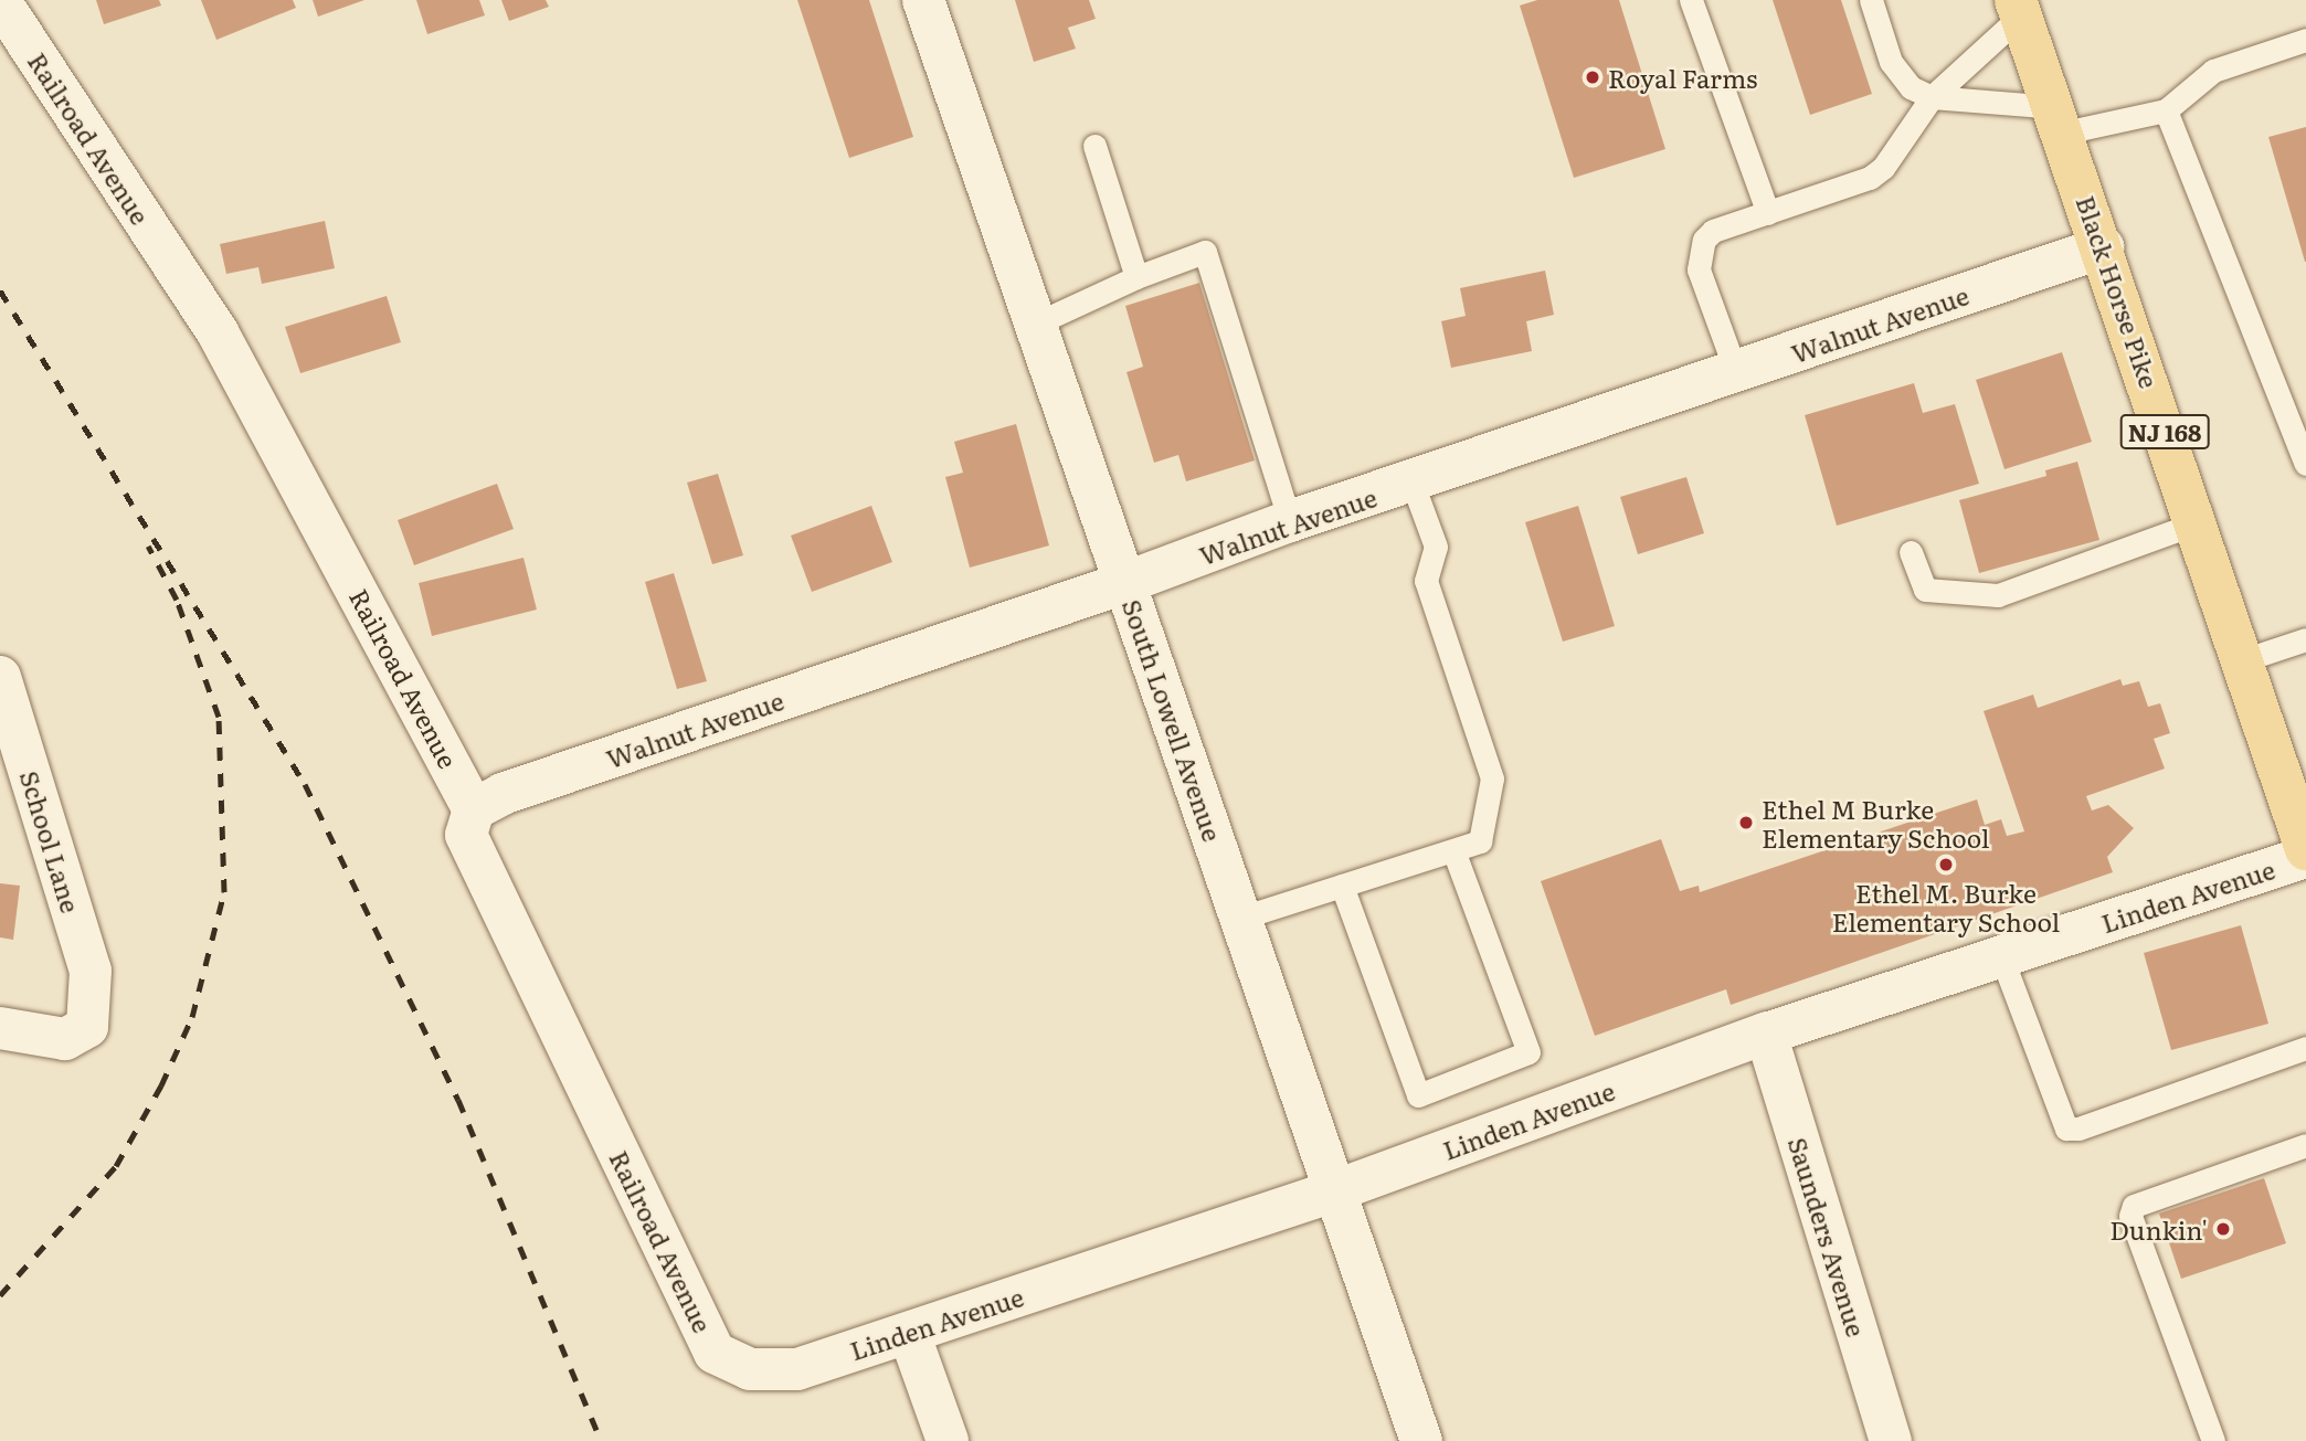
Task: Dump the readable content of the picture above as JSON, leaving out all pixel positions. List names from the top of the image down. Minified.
{"streets":{"main road":["Black Horse Pike","NJ 168"],"street":["Railroad Avenue","Walnut Avenue","South Lowell Avenue","School Lane","Linden Avenue","Saunders Avenue"]},"crossings":[["Railroad Avenue","Walnut Avenue"],["Railroad Avenue","Linden Avenue"],["Black Horse Pike","Walnut Avenue"],["Walnut Avenue","South Lowell Avenue"],["South Lowell Avenue","Linden Avenue"],["Linden Avenue","Saunders Avenue"]],"places":["Royal Farms","Ethel M Burke Elementary School","Ethel M. Burke Elementary School","Dunkin'"]}
